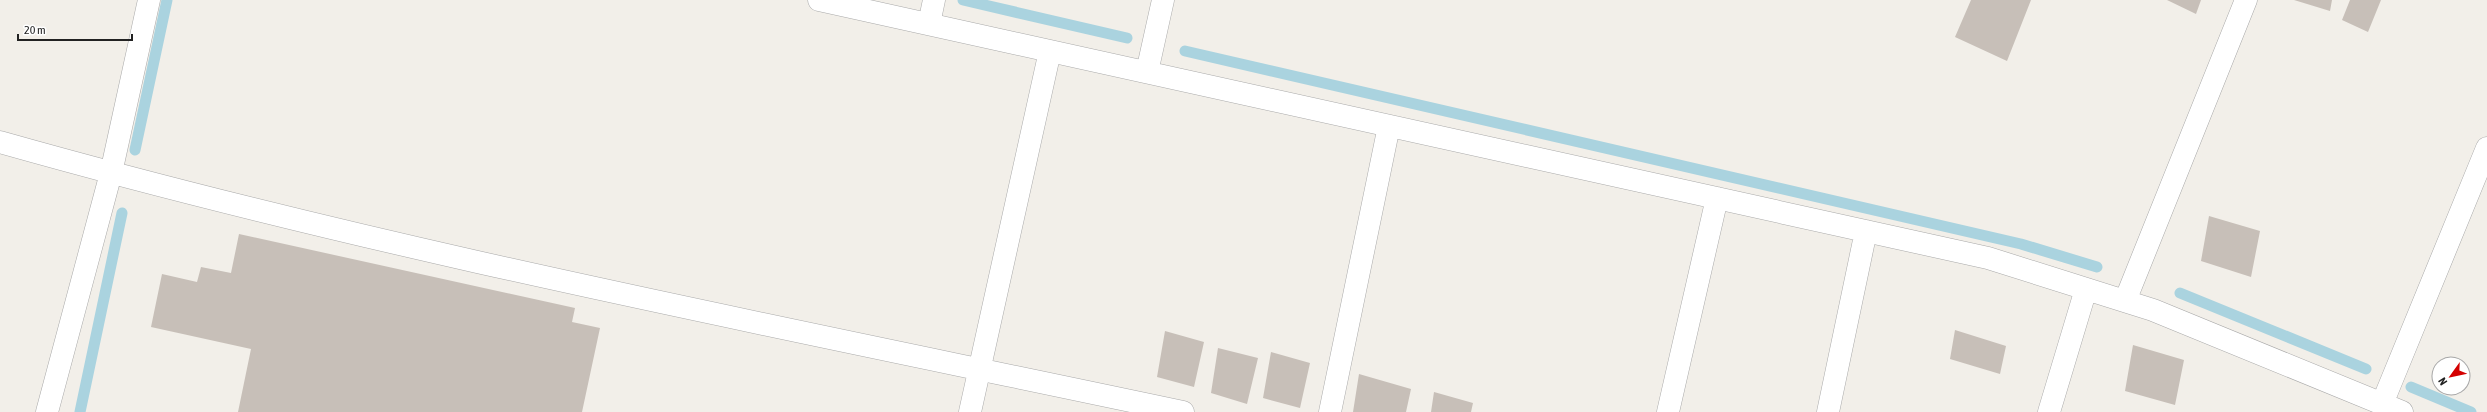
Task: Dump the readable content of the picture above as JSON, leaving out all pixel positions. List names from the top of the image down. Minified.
{"scale_bar":"20 m","north":"bottom left"}
